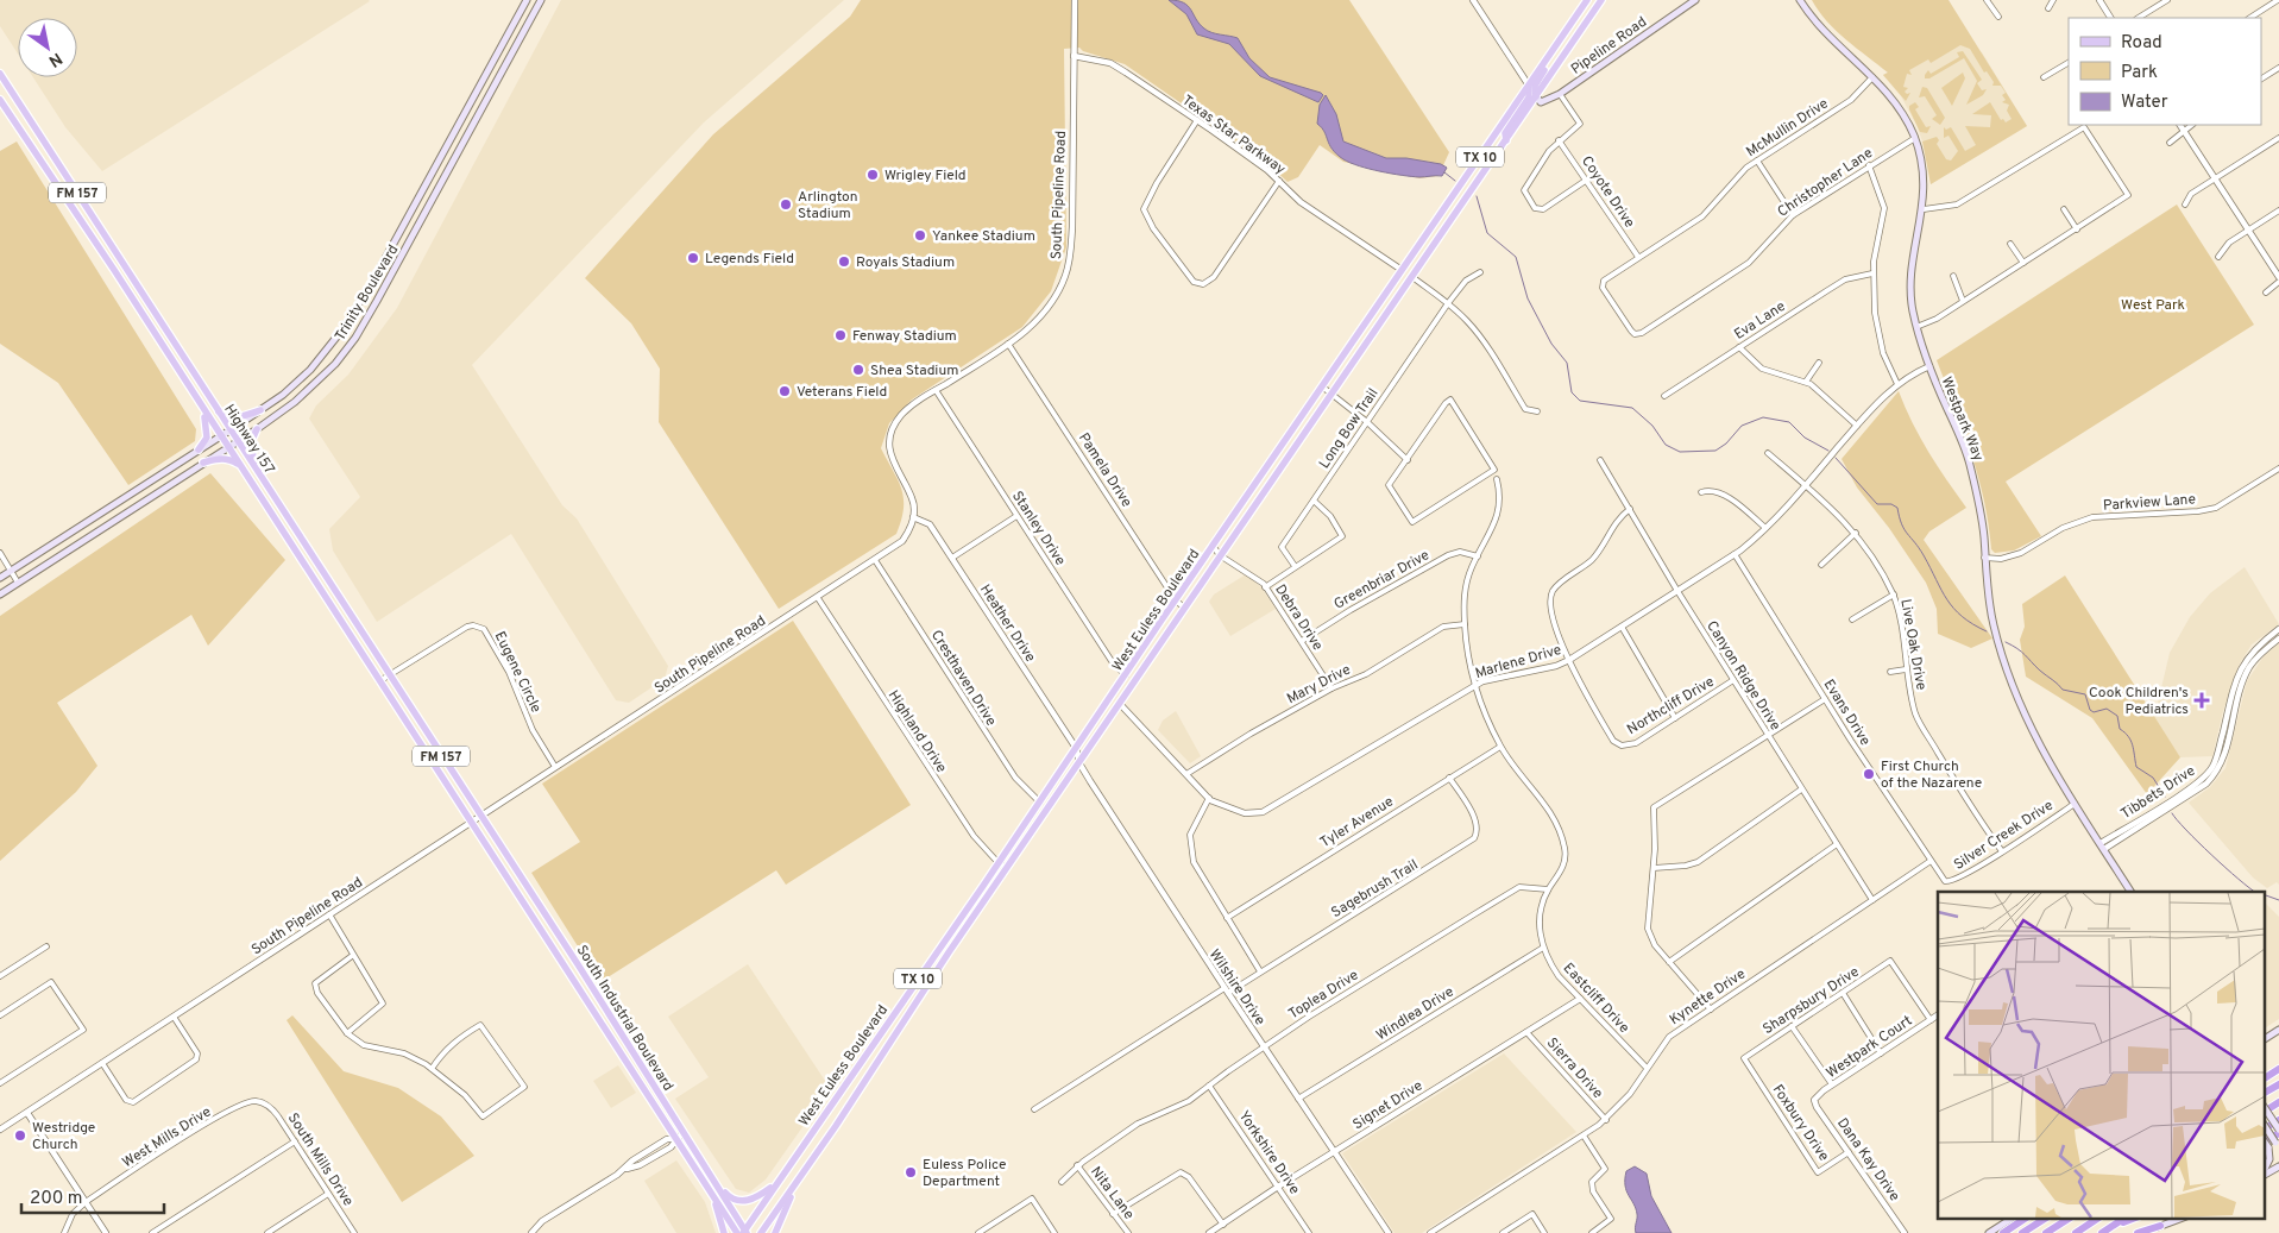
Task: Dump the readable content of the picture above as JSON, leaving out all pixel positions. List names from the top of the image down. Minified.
{"streets":{"main road":["Pipeline Road","TX 10","FM 157","Trinity Boulevard","Westpark Way","Highway 157","West Euless Boulevard","South Industrial Boulevard"],"street":["McMullin Drive","Texas Star Parkway","Christopher Lane","Coyote Drive","South Pipeline Road","Eva Lane","Long Bow Trail","Pamela Drive","Parkview Lane","Stanley Drive","Greenbriar Drive","Debra Drive","Heather Drive","Live Oak Drive","Marlene Drive","Eugene Circle","Canyon Ridge Drive","Cresthaven Drive","Mary Drive","Northcliff Drive","Evans Drive","Highland Drive","Tibbets Drive","Tyler Avenue","Silver Creek Drive","Sagebrush Trail","Wilshire Drive","Toplea Drive","Kynette Drive","Eastcliff Drive","Sharpsbury Drive","Windlea Drive","Westpark Court","Sierra Drive","Signet Drive","Foxbury Drive","West Mills Drive","Yorkshire Drive","South Mills Drive","Dana Kay Drive","Nita Lane"]},"crossings":[["Pipeline Road","West Euless Boulevard"],["McMullin Drive","Christopher Lane"],["McMullin Drive","Coyote Drive"],["McMullin Drive","Westpark Way"],["Texas Star Parkway","South Pipeline Road"],["Texas Star Parkway","West Euless Boulevard"],["Christopher Lane","Westpark Way"],["South Pipeline Road","Highway 157"],["South Pipeline Road","Pamela Drive"],["South Pipeline Road","Stanley Drive"],["South Pipeline Road","Heather Drive"],["South Pipeline Road","Eugene Circle"],["South Pipeline Road","Cresthaven Drive"],["South Pipeline Road","Highland Drive"],["South Pipeline Road","South Industrial Boulevard"],["Trinity Boulevard","Highway 157"],["Westpark Way","Parkview Lane"],["Westpark Way","Marlene Drive"],["Westpark Way","Tibbets Drive"],["Westpark Way","Silver Creek Drive"],["Highway 157","Eugene Circle"],["Highway 157","South Industrial Boulevard"],["Pamela Drive","West Euless Boulevard"],["Stanley Drive","West Euless Boulevard"],["Greenbriar Drive","Debra Drive"],["Greenbriar Drive","Eastcliff Drive"],["West Euless Boulevard","Debra Drive"],["West Euless Boulevard","Heather Drive"],["West Euless Boulevard","Marlene Drive"],["West Euless Boulevard","Cresthaven Drive"],["West Euless Boulevard","Highland Drive"],["West Euless Boulevard","Wilshire Drive"],["West Euless Boulevard","South Industrial Boulevard"],["Debra Drive","Mary Drive"],["Heather Drive","Wilshire Drive"],["Live Oak Drive","Marlene Drive"],["Live Oak Drive","Silver Creek Drive"],["Marlene Drive","Canyon Ridge Drive"],["Marlene Drive","Mary Drive"],["Marlene Drive","Northcliff Drive"],["Marlene Drive","Evans Drive"],["Marlene Drive","Eastcliff Drive"],["Canyon Ridge Drive","Northcliff Drive"],["Canyon Ridge Drive","Kynette Drive"],["Mary Drive","Eastcliff Drive"],["Evans Drive","Silver Creek Drive"],["Evans Drive","Kynette Drive"],["Tyler Avenue","Sagebrush Trail"],["Tyler Avenue","Eastcliff Drive"],["Sagebrush Trail","Wilshire Drive"],["Wilshire Drive","Toplea Drive"],["Wilshire Drive","Windlea Drive"],["Wilshire Drive","Signet Drive"],["Toplea Drive","Eastcliff Drive"],["Toplea Drive","Yorkshire Drive"],["Toplea Drive","Nita Lane"],["Kynette Drive","Eastcliff Drive"],["Kynette Drive","Sierra Drive"],["Eastcliff Drive","Windlea Drive"],["Eastcliff Drive","Signet Drive"],["Sharpsbury Drive","Westpark Court"],["Sharpsbury Drive","Foxbury Drive"],["Westpark Court","Dana Kay Drive"],["Sierra Drive","Signet Drive"],["Signet Drive","Yorkshire Drive"],["Foxbury Drive","Dana Kay Drive"],["West Mills Drive","South Mills Drive"]],"parks":["West Park"],"places":{"other":["Wrigley Field","Arlington Stadium","Yankee Stadium","Legends Field","Royals Stadium","Fenway Stadium","Shea Stadium","Veterans Field","First Church of the Nazarene","Westridge Church","Euless Police Department"],"health":["Cook Children's Pediatrics"]},"legend":["Road","Park","Water"],"scale_bar":"200 m","north":"bottom right"}
